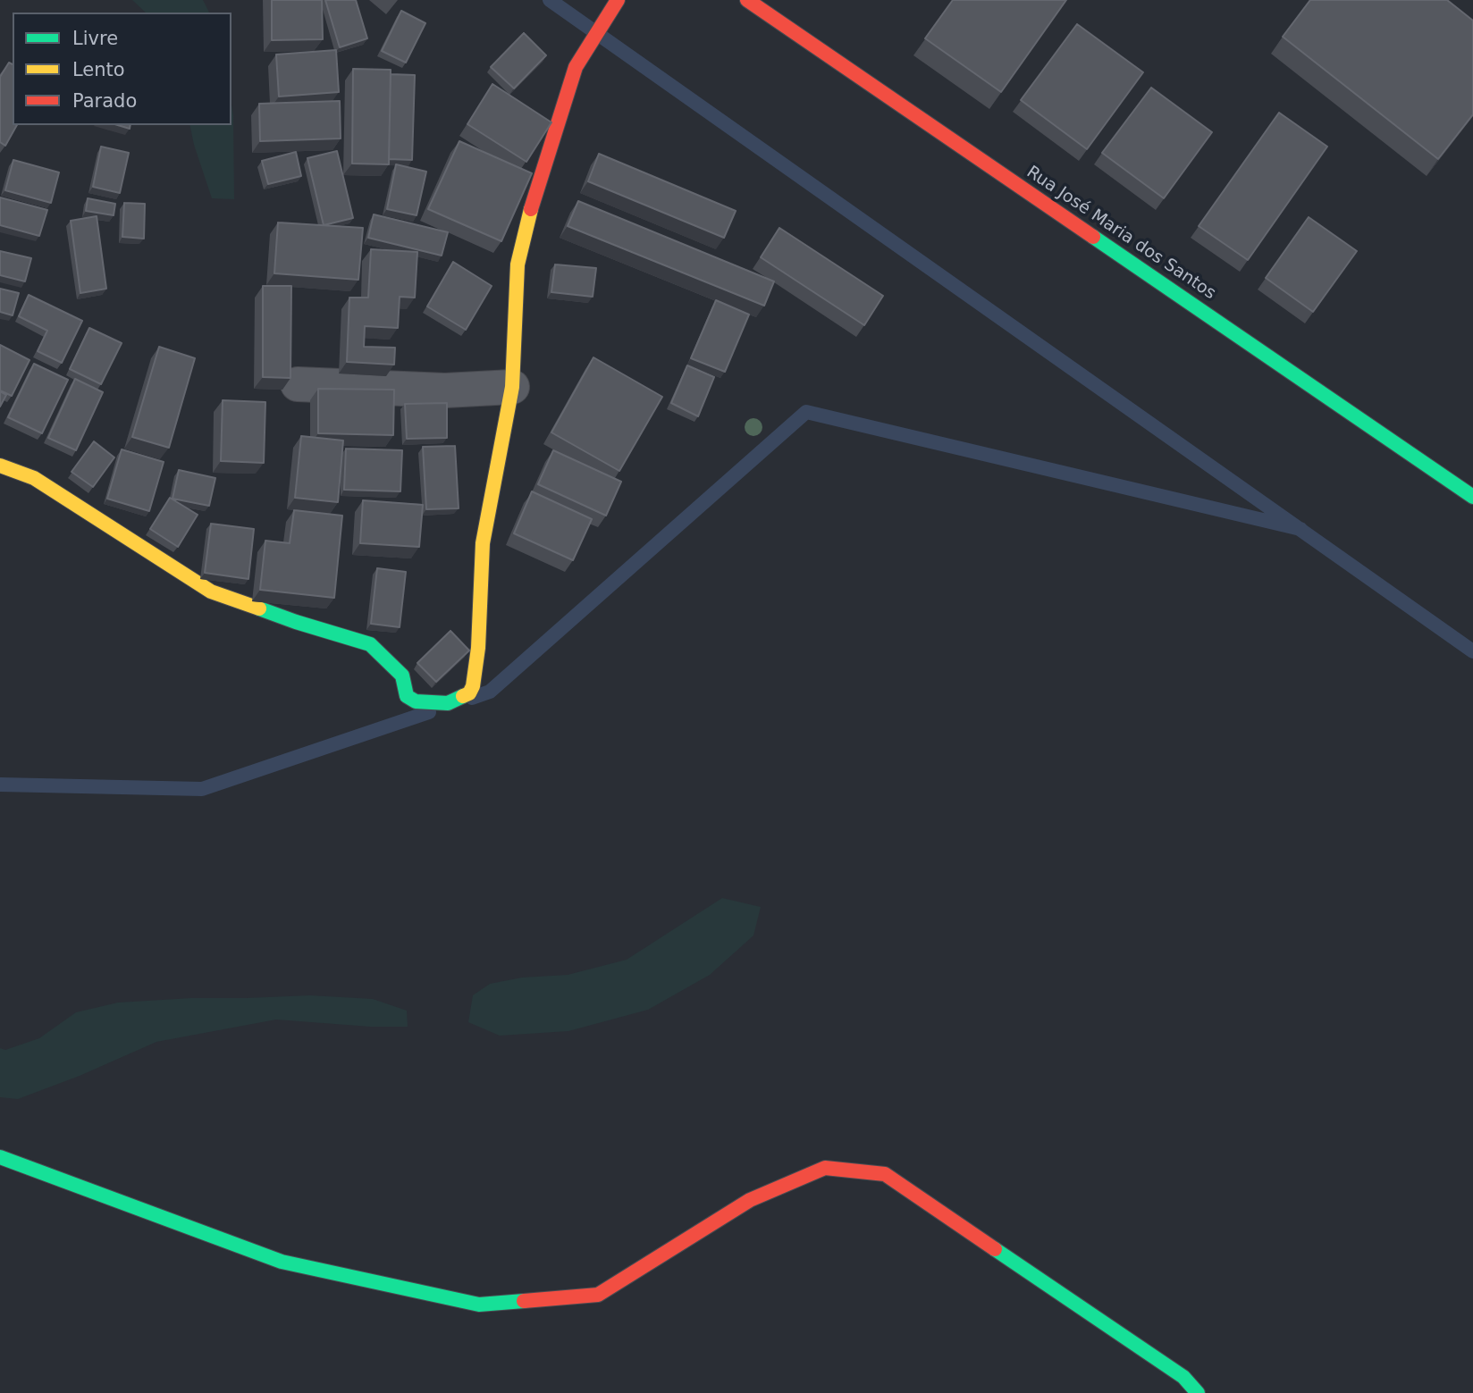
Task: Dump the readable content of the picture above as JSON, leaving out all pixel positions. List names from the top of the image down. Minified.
{"streets":{"street":["Rua José Maria dos Santos"]},"legend":["Livre","Lento","Parado"]}
